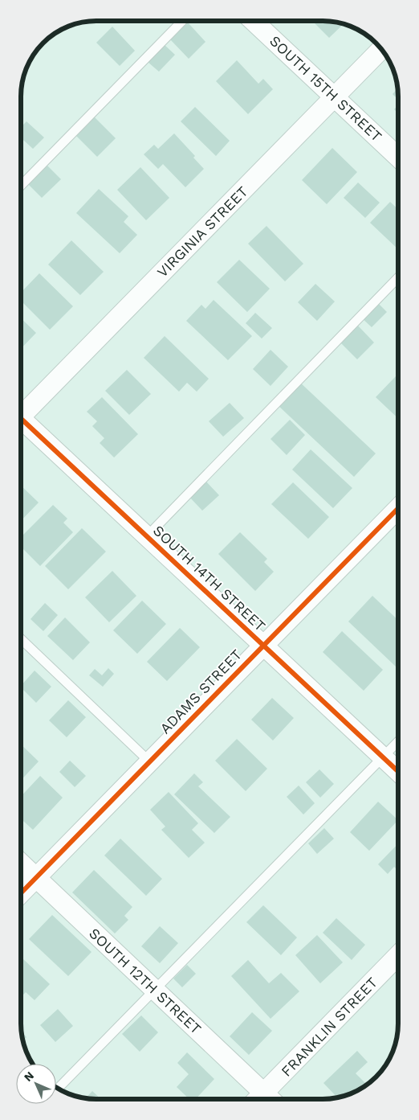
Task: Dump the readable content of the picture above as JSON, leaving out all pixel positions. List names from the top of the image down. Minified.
{"streets":{"street":["SOUTH 15TH STREET","VIRGINIA STREET","SOUTH 14TH STREET","ADAMS STREET","SOUTH 12TH STREET","FRANKLIN STREET"]},"crossings":[["SOUTH 15TH STREET","VIRGINIA STREET"],["SOUTH 14TH STREET","ADAMS STREET"],["ADAMS STREET","SOUTH 12TH STREET"]],"north":"top left"}
